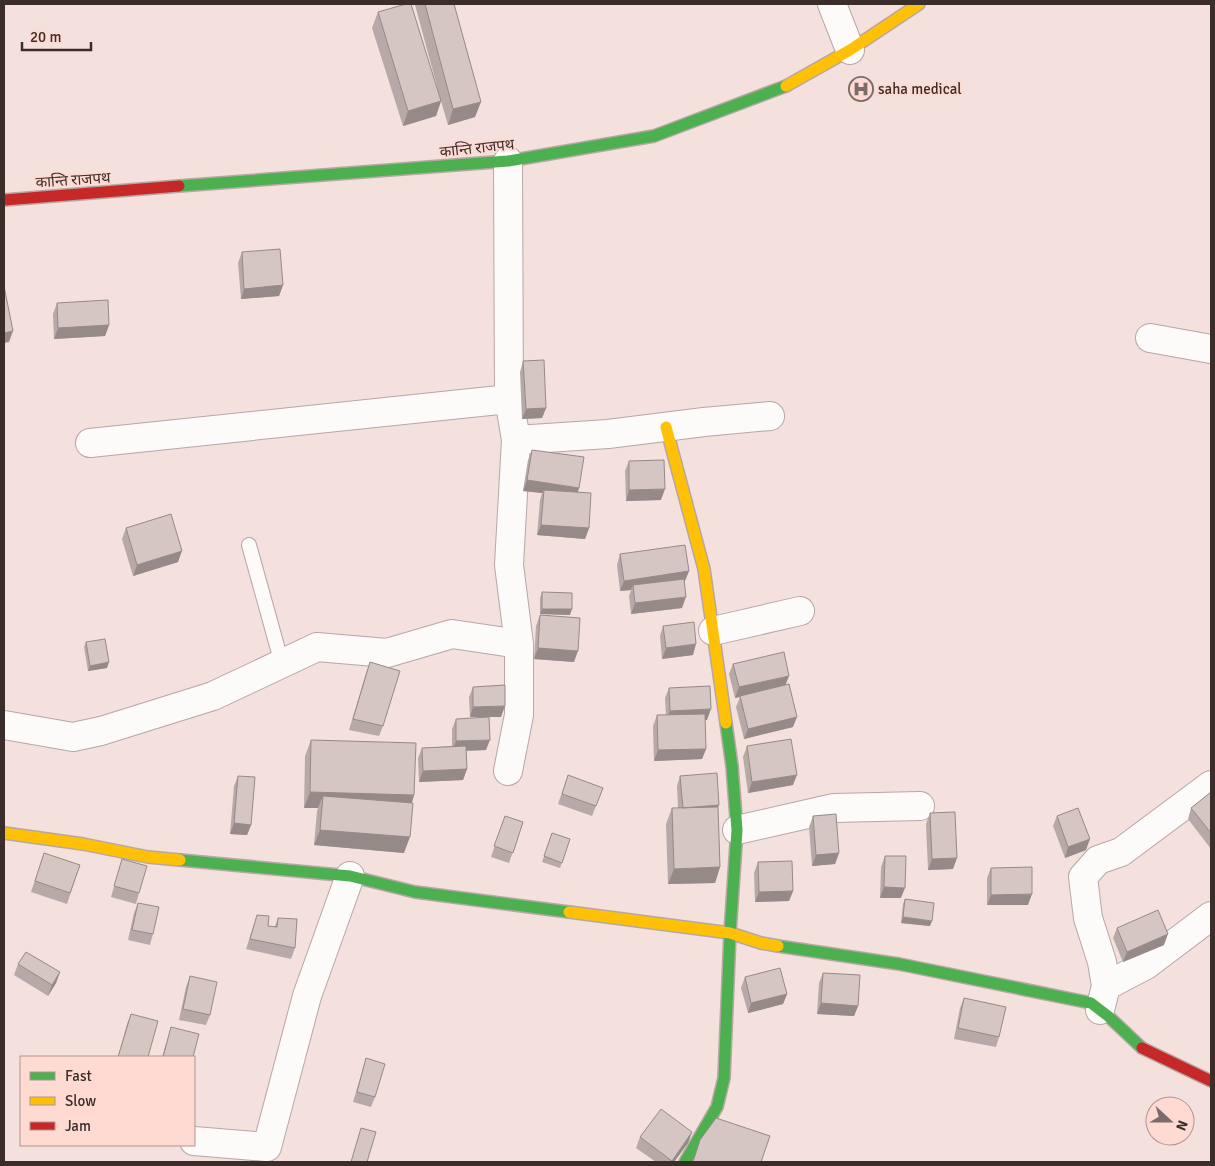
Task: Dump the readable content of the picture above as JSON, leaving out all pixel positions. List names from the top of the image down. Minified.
{"streets":{"street":["कान्ति राजपथ"]},"places":{"hospital":["saha medical"]},"legend":["Fast","Slow","Jam"],"scale_bar":"20 m","north":"right"}
